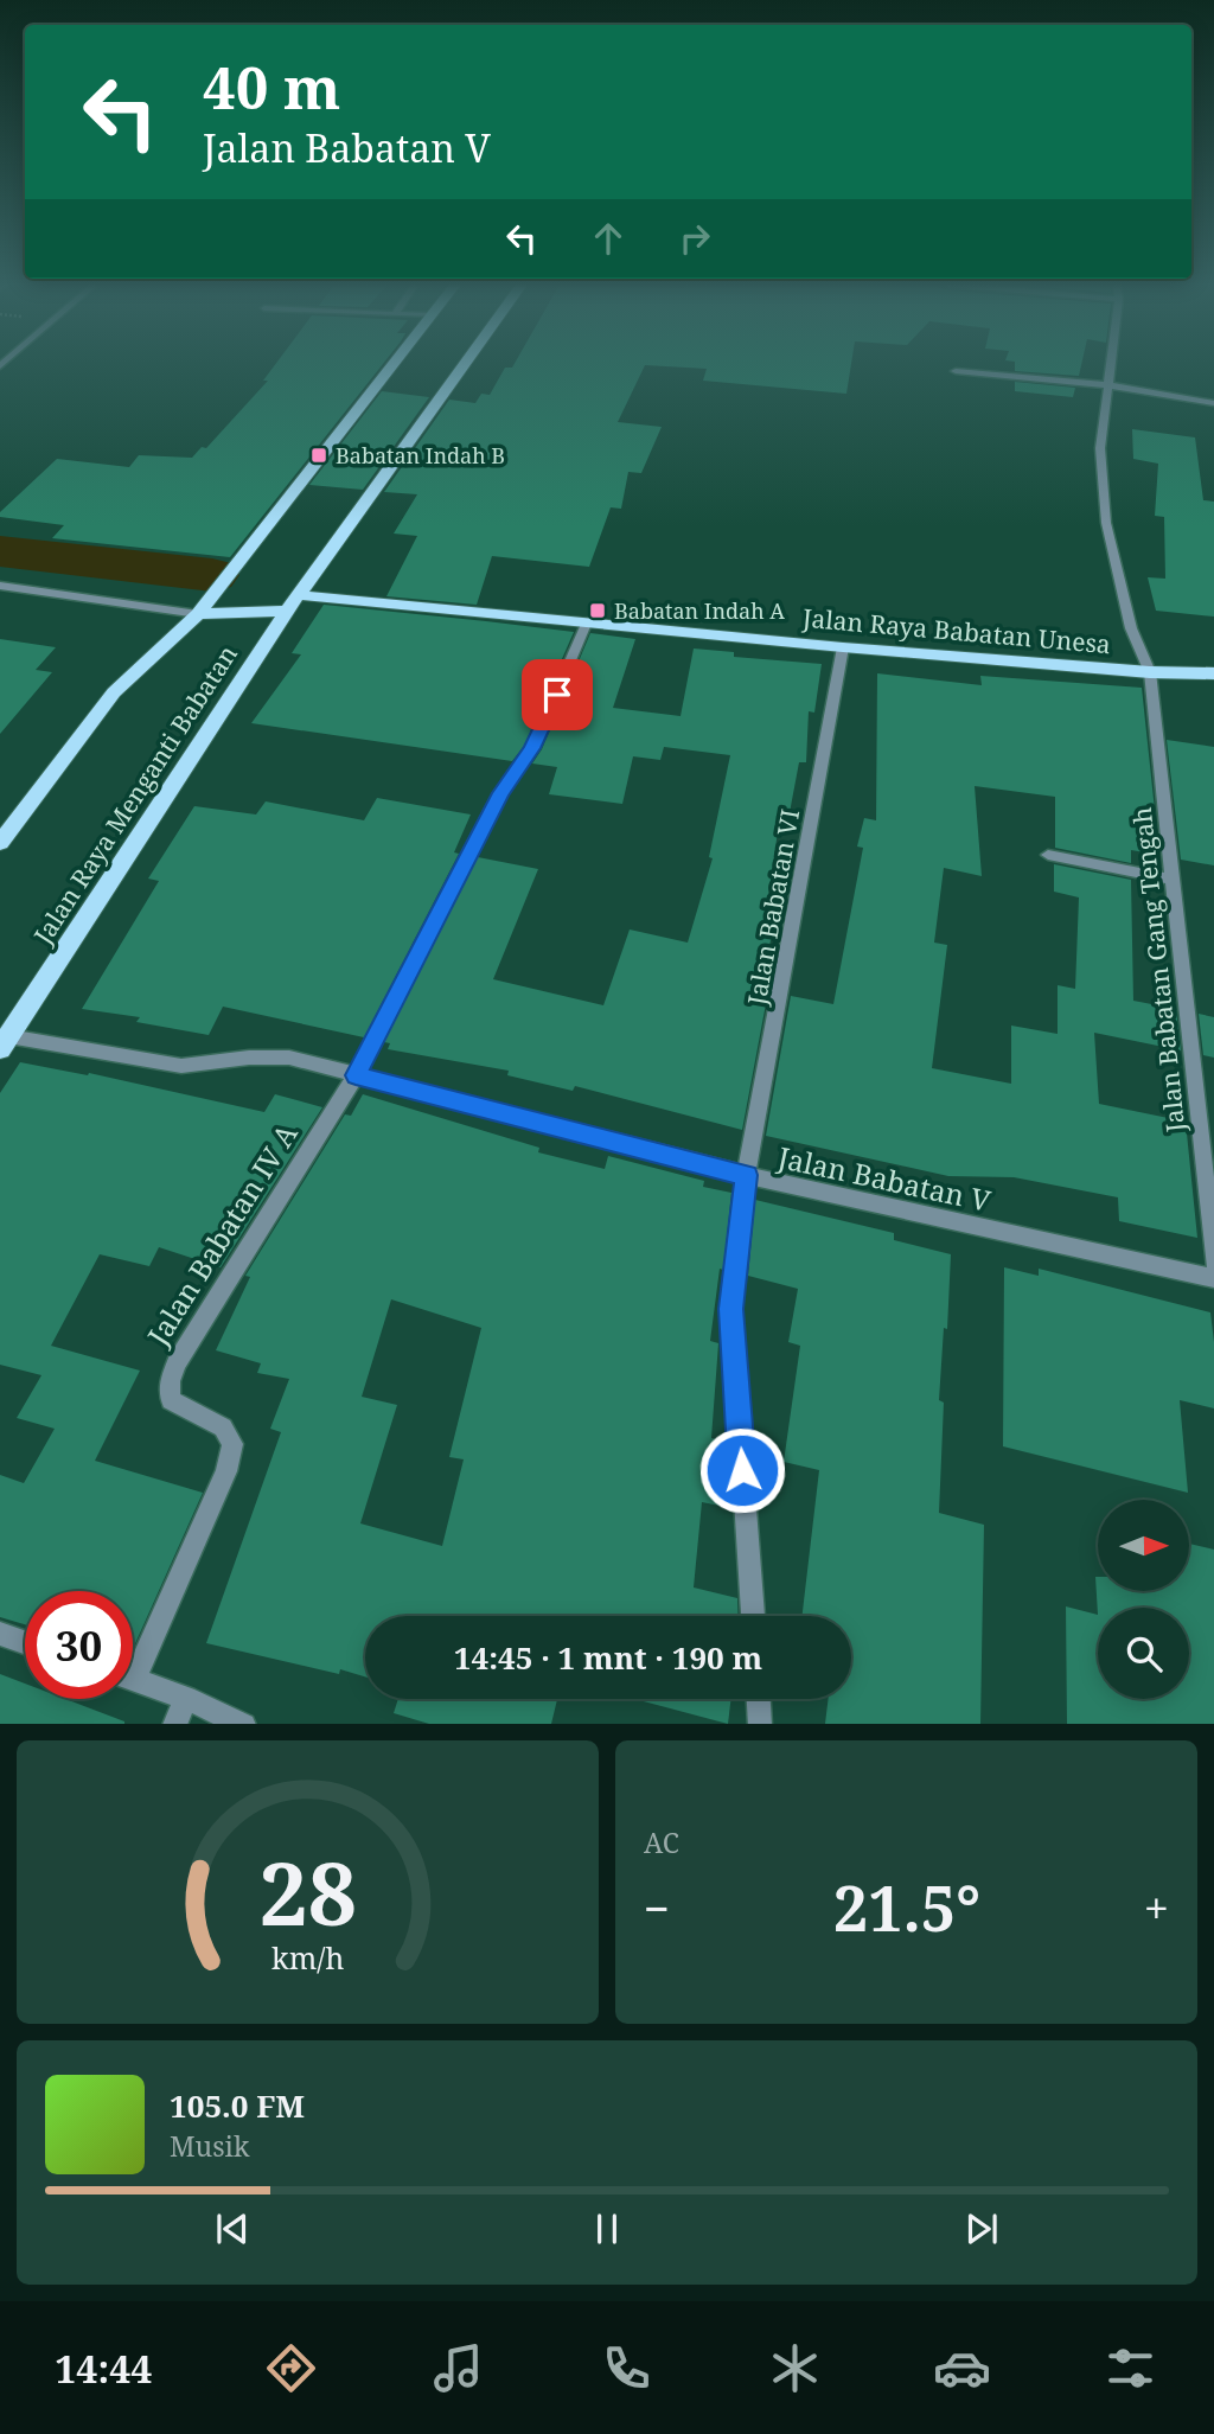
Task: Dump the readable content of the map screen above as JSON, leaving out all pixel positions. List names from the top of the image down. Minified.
{"streets":{"main road":["Jalan Raya Babatan Unesa","Jalan Raya Menganti Babatan"],"street":["Jalan Babatan VI","Jalan Babatan Gang Tengah","Jalan Babatan V","Jalan Babatan IV A"]},"crossings":[["Jalan Raya Babatan Unesa","Jalan Raya Menganti Babatan"],["Jalan Raya Babatan Unesa","Jalan Babatan VI"],["Jalan Raya Babatan Unesa","Jalan Babatan Gang Tengah"],["Jalan Raya Menganti Babatan","Jalan Babatan V"],["Jalan Babatan VI","Jalan Babatan V"],["Jalan Babatan V","Jalan Babatan IV A"]],"places":{"transit":["Babatan Indah B","Babatan Indah A"]},"north":"right","page":{"turn":["40 m","Jalan Babatan V"],"limit":"30","trip":"14:45 · 1 mnt · 190 m","tile":"AC","heat":["−","21.5°","+"],"song":["105.0 FM","Musik"],"tabs":"14:44","gauge":["28","km/h"]}}
